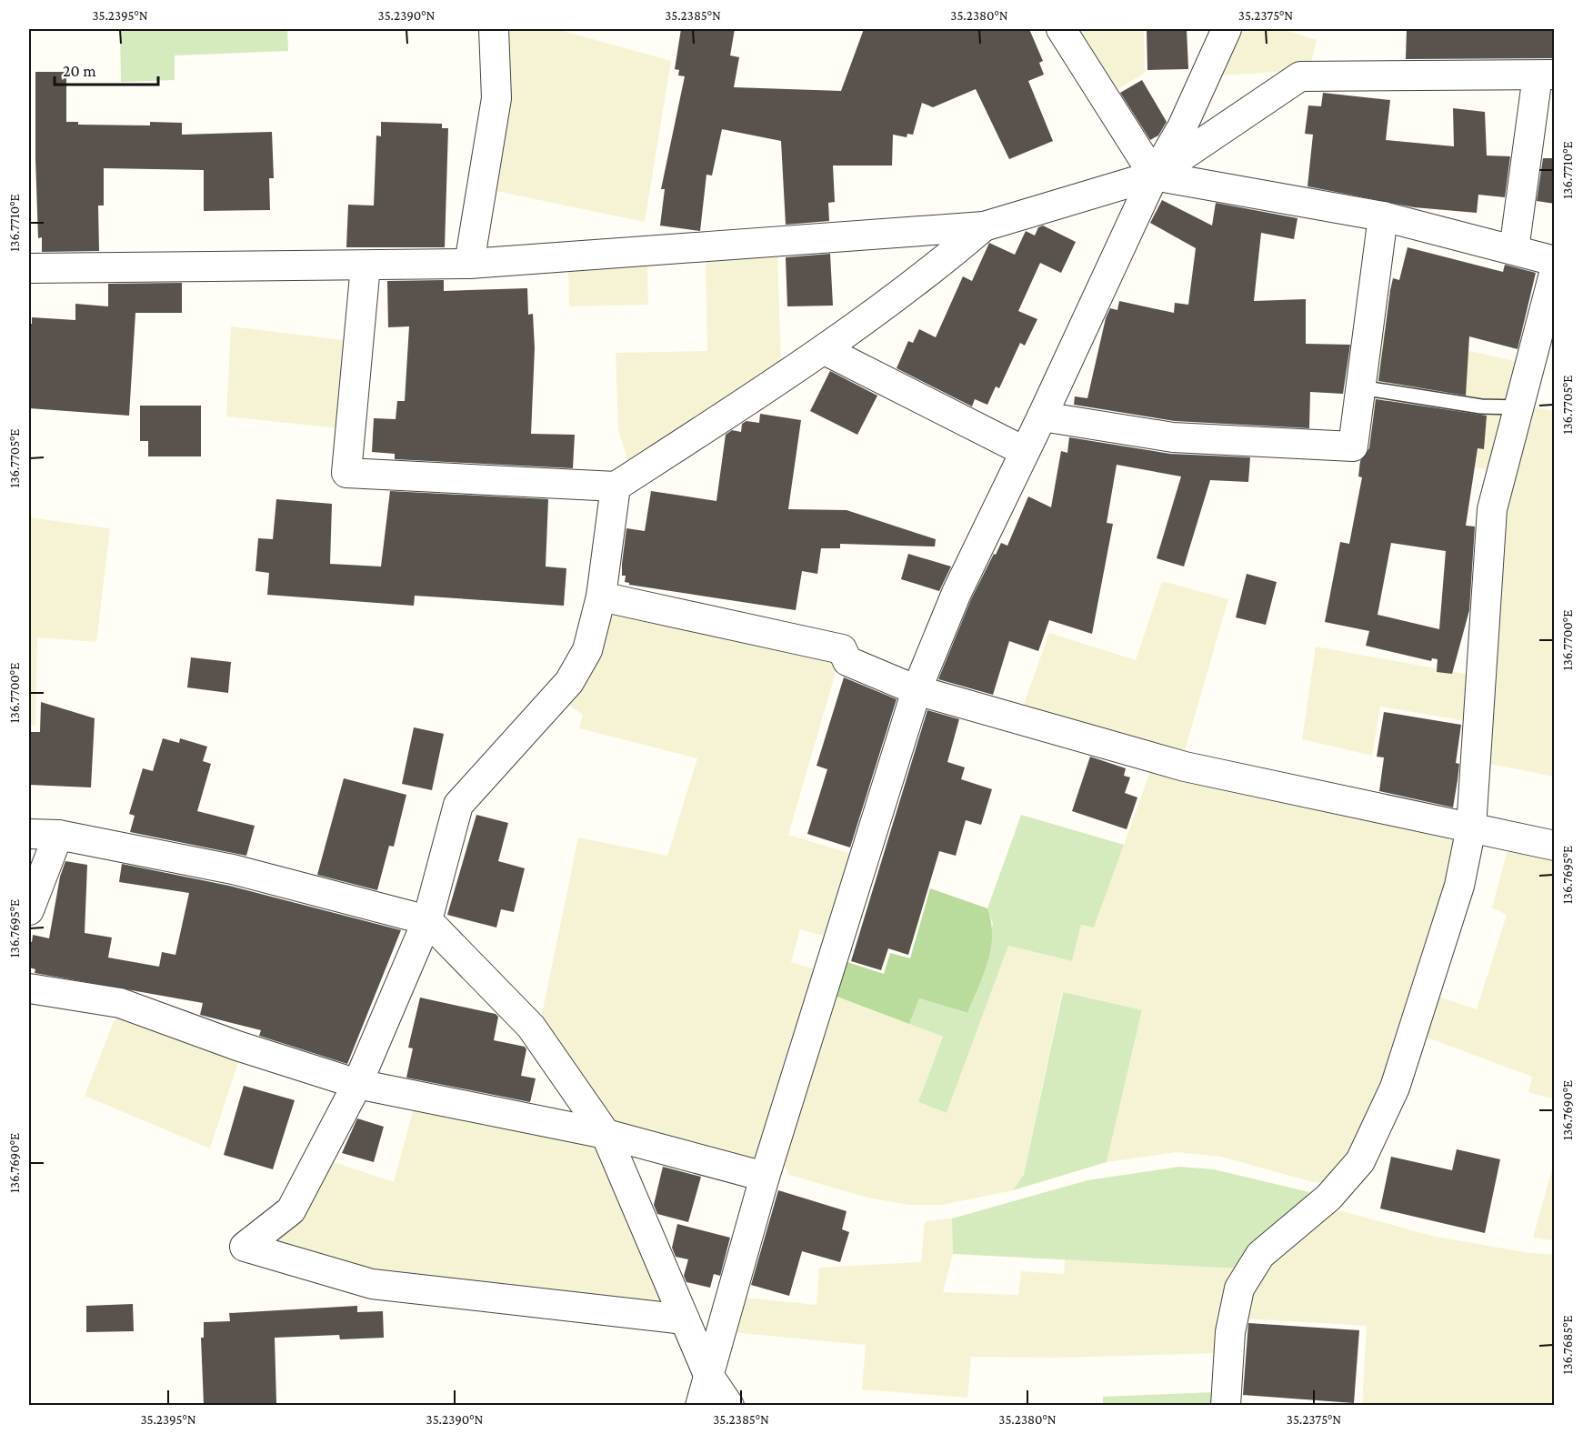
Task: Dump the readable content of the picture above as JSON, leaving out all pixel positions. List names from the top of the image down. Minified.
{"scale_bar":"20 m","coordinates":["35.2395°N","35.2390°N","35.2385°N","35.2380°N","35.2375°N","136.7710°E","136.7705°E","136.7700°E","136.7695°E","136.7690°E","136.7685°E"]}
